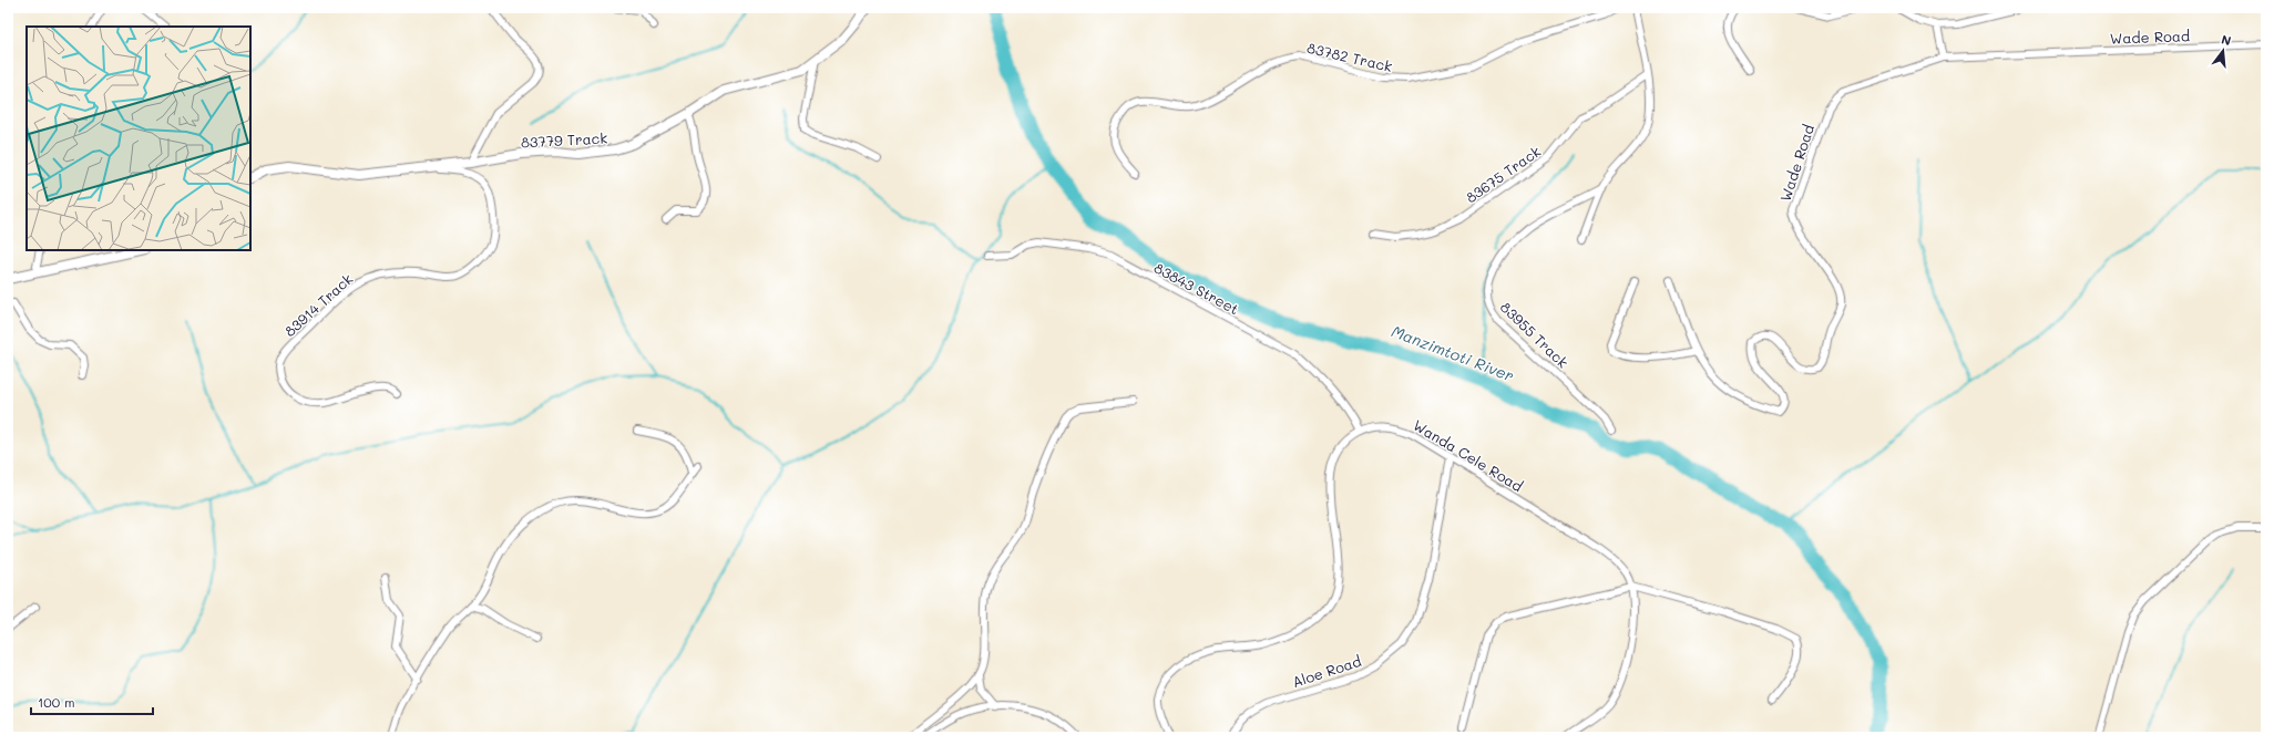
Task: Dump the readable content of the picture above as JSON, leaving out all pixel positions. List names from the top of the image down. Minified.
{"streets":{"street":["Wade Road","83782 Track","83779 Track","83675 Track","83843 Street","83914 Track","83955 Track","Wanda Cele Road","Aloe Road"]},"crossings":[["83779 Track","83914 Track"],["83843 Street","Wanda Cele Road"],["Wanda Cele Road","Aloe Road"]],"water":["Manzimtoti River"],"scale_bar":"100 m","north":"top"}
